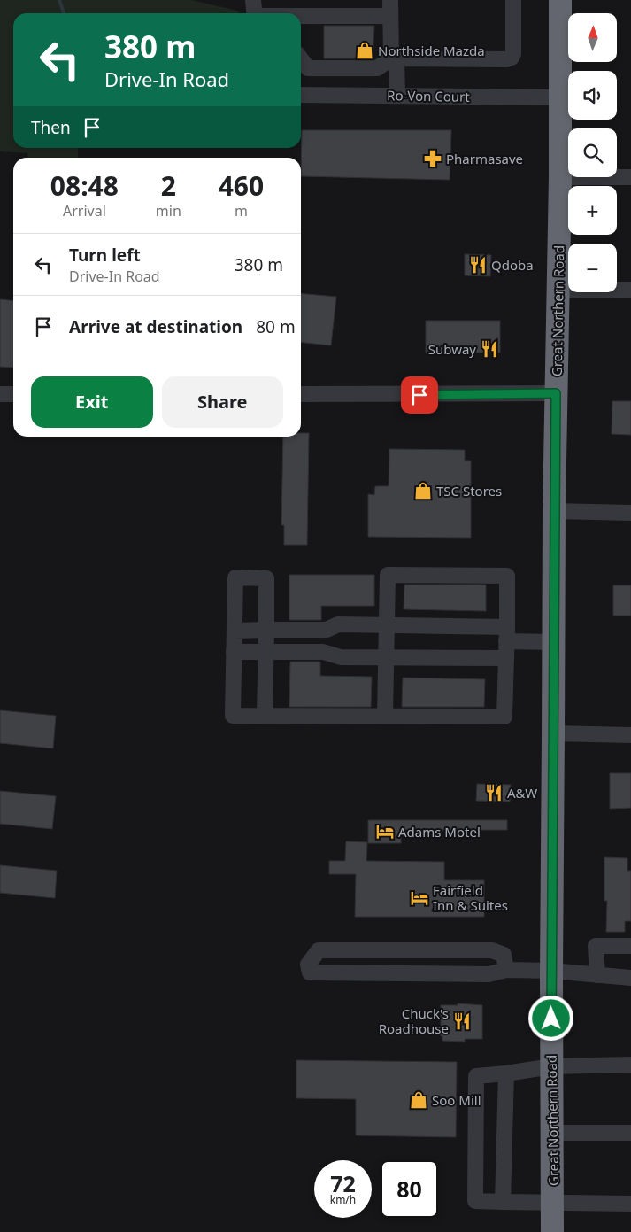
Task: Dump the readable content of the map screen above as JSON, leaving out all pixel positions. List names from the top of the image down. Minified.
{"streets":{"highway":["Great Northern Road"],"street":["Ro-Von Court"]},"crossings":[["Ro-Von Court","Great Northern Road"]],"places":{"shop":["Northside Mazda","TSC Stores","Soo Mill"],"pharmacy":["Pharmasave"],"restaurant":["Qdoba","Subway","A&W","Chuck's Roadhouse"],"hotel":["Adams Motel","Fairfield Inn & Suites"]},"north":"top","page":{"map_buttons":["+","−"],"turn":["380 m","Drive-In Road"],"then":"Then","eta":["08:48","Arrival","2","min","460","m"],"list":[{"name":"Turn left","note":"Drive-In Road","value":"380 m"},{"name":"Arrive at destination","value":"80 m"}],"buttons":["Exit","Share"],"speed":"72 km/h","limit":"80"}}
